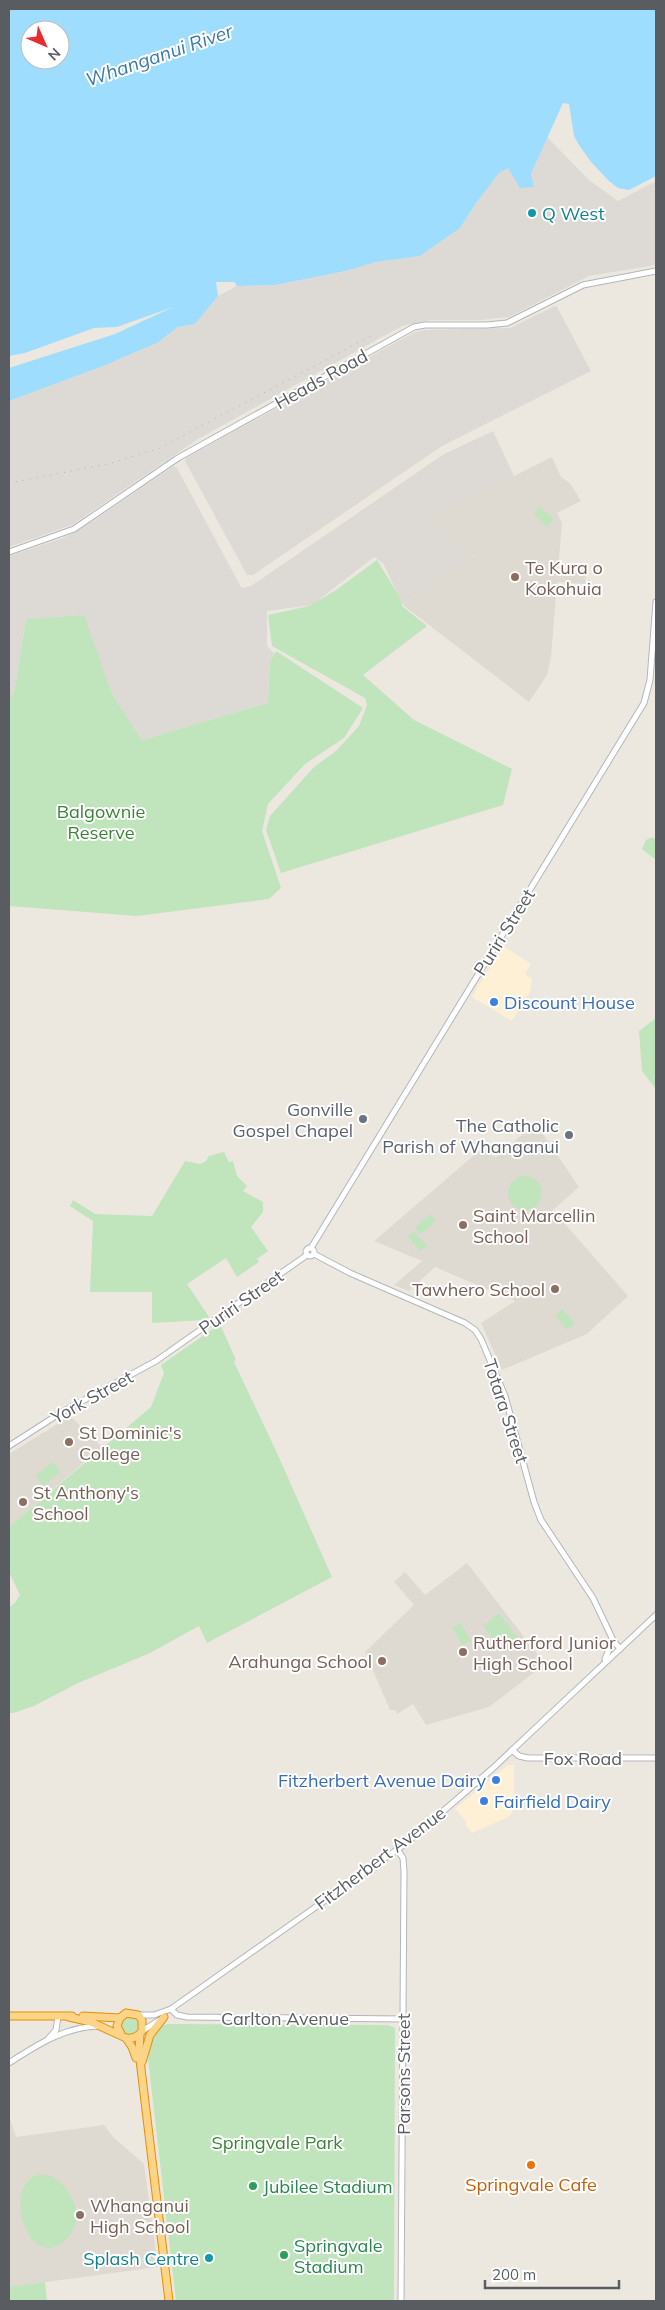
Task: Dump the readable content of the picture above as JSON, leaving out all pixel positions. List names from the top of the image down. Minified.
{"streets":{"main road":["Heads Road","Puriri Street","York Street","Totara Street","Fox Road","Fitzherbert Avenue","Carlton Avenue","Parsons Street"]},"crossings":[["Puriri Street","York Street"],["Totara Street","Fitzherbert Avenue"],["Fox Road","Fitzherbert Avenue"],["Fitzherbert Avenue","Carlton Avenue"],["Fitzherbert Avenue","Parsons Street"],["Carlton Avenue","Parsons Street"]],"water":["Whanganui River"],"parks":["Balgownie Reserve","Springvale Park"],"places":["Q West","Te Kura o Kokohuia","Discount House","Gonville Gospel Chapel","The Catholic Parish of Whanganui","Saint Marcellin School","Tawhero School","St Dominic's College","St Anthony's School","Rutherford Junior High School","Arahunga School","Fitzherbert Avenue Dairy","Fairfield Dairy","Springvale Cafe","Jubilee Stadium","Whanganui High School","Springvale Stadium","Splash Centre"],"scale_bar":"200 m","north":"bottom right"}
